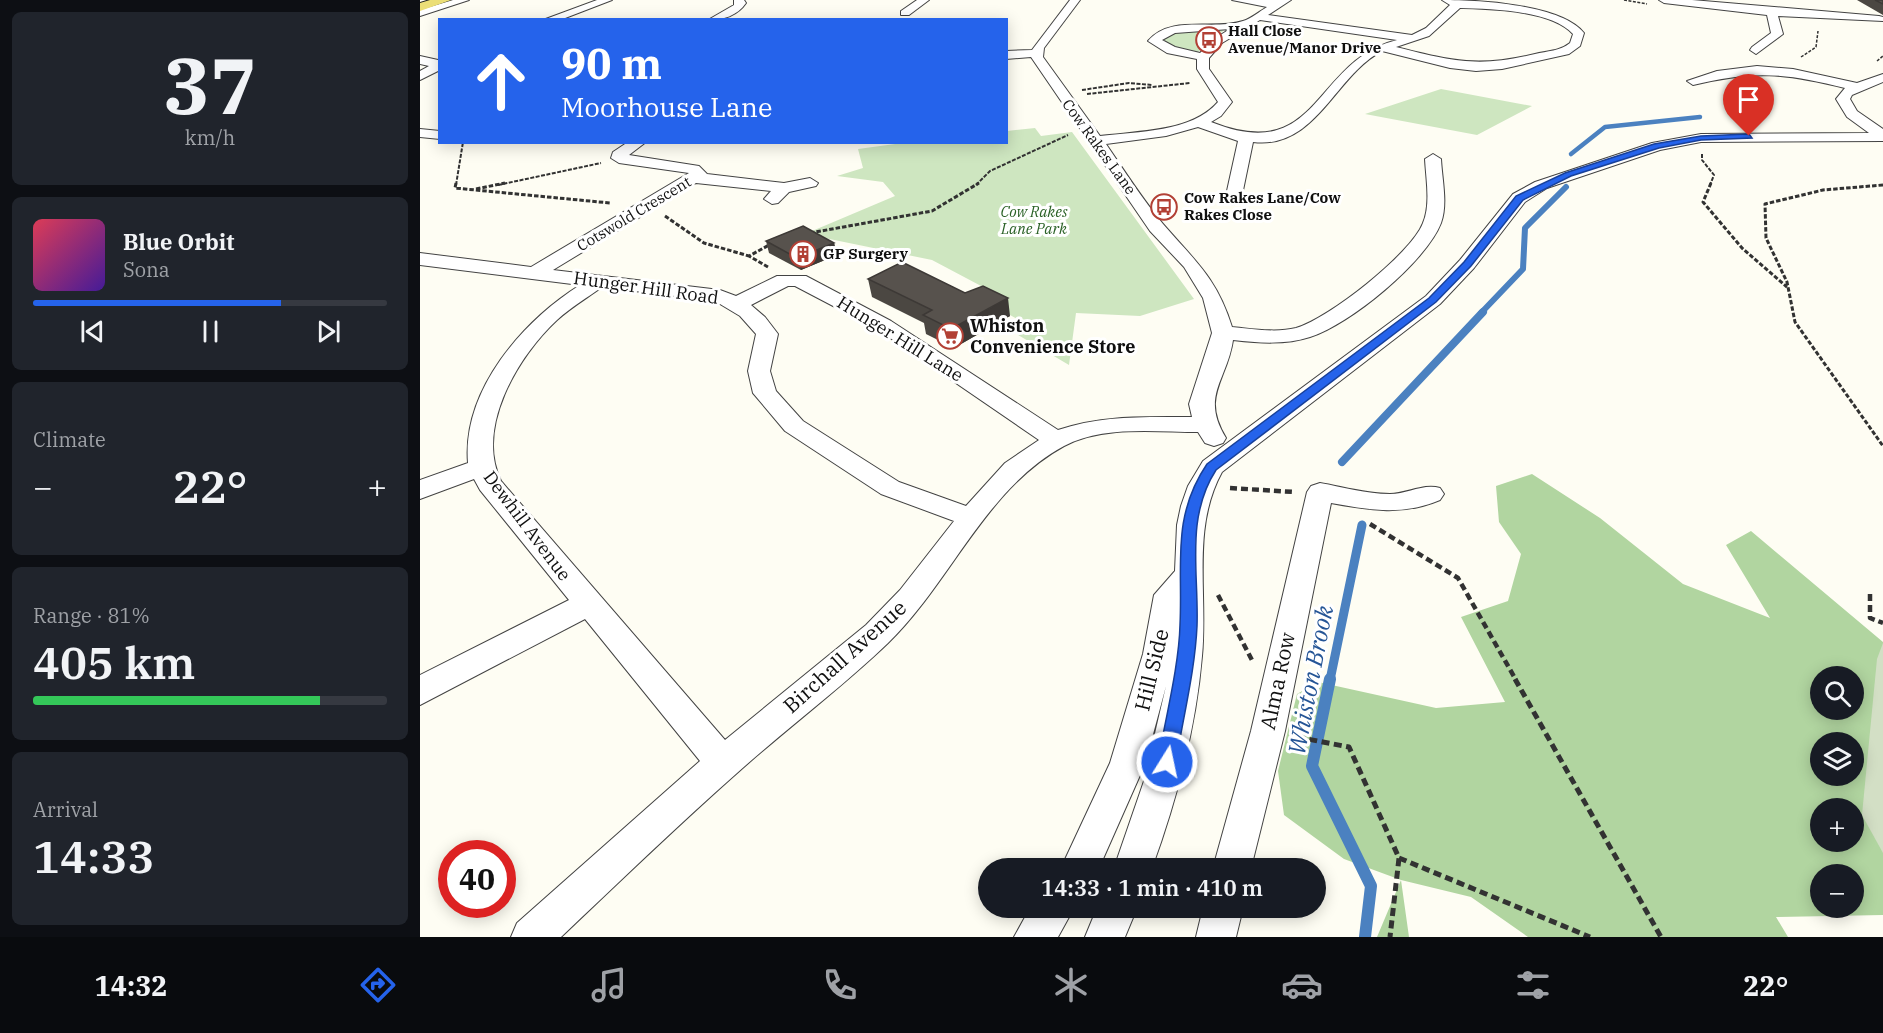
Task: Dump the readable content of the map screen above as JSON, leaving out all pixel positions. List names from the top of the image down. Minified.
{"streets":{"street":["Cow Rakes Lane","Cotswold Crescent","Hunger Hill Road","Hunger Hill Lane","Dewhill Avenue","Birchall Avenue","Hill Side","Alma Row"]},"crossings":[["Cotswold Crescent","Hunger Hill Road"],["Hunger Hill Road","Dewhill Avenue"],["Hunger Hill Road","Birchall Avenue"],["Hunger Hill Lane","Birchall Avenue"],["Dewhill Avenue","Birchall Avenue"]],"water":["Whiston Brook"],"parks":["Cow Rakes Lane Park"],"places":{"bus stop":["Hall Close Avenue/Manor Drive","Cow Rakes Lane/Cow Rakes Close"],"building":["GP Surgery"],"supermarket":["Whiston Convenience Store"]},"page":{"tile":[["37","km/h"],"Climate",["Range · 81%","405 km"],["Arrival","14:33"]],"turn":["90 m","Moorhouse Lane"],"song":["Blue Orbit","Sona"],"heat":["−","22°","+"],"map_buttons":["+","−"],"limit":"40","trip":"14:33 · 1 min · 410 m","tabs":["14:32","22°"]}}
